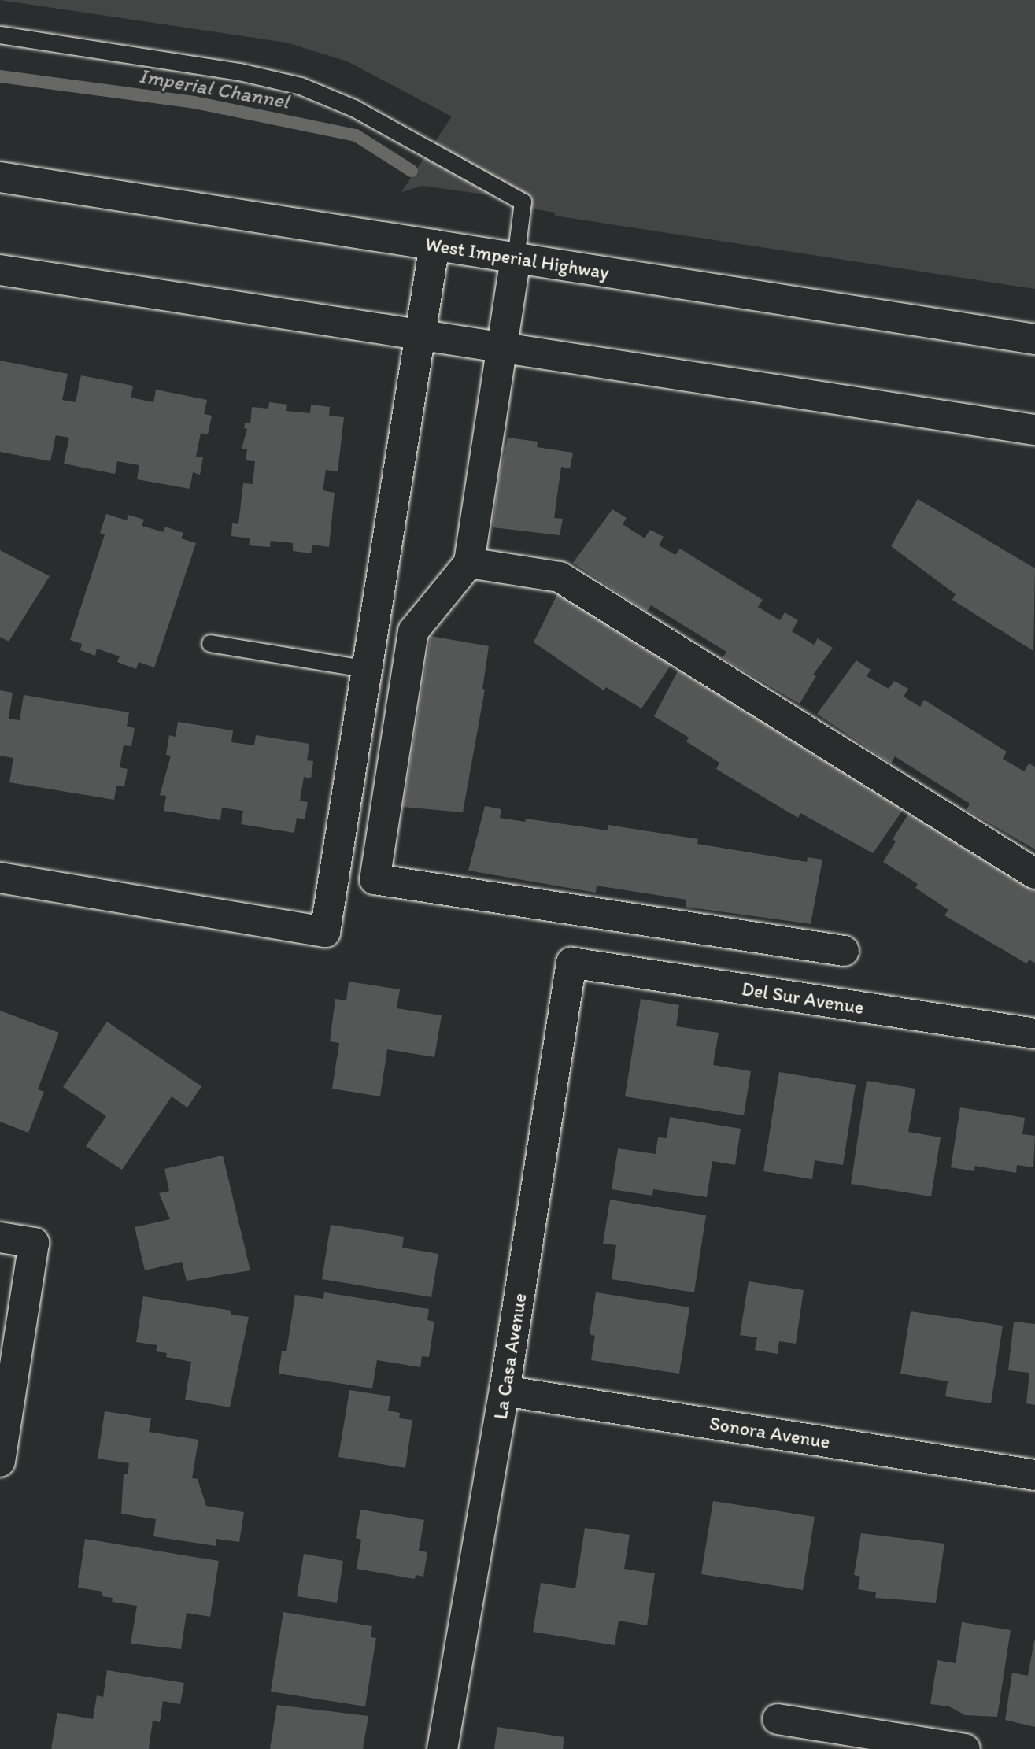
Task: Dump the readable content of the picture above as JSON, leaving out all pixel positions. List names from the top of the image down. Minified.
{"streets":{"street":["West Imperial Highway","Del Sur Avenue","La Casa Avenue","Sonora Avenue"]},"crossings":[["Del Sur Avenue","La Casa Avenue"],["La Casa Avenue","Sonora Avenue"]],"water":["Imperial Channel"]}
